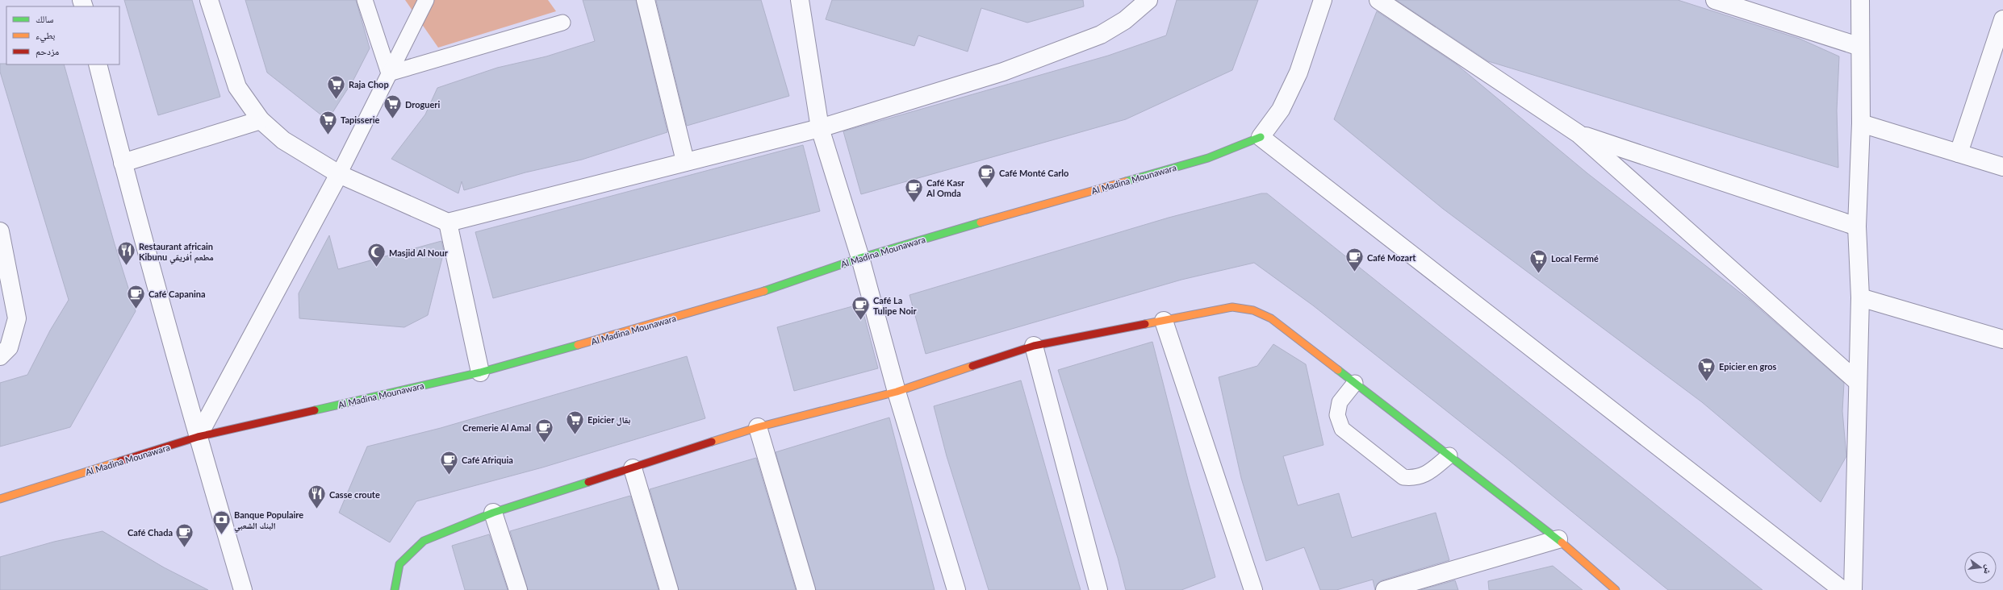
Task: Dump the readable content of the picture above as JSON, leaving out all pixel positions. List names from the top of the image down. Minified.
{"streets":{"street":["Al Madina Mounawara"]},"places":{"supermarket":["Raja Chop","Drogueri","Tapisserie","Local Fermé","Epicier en gros","Epicier بقال"],"cafe":["Café Monté Carlo","Café Kasr Al Omda","Café Mozart","Café Capanina","Café La Tulipe Noir","Cremerie Al Amal","Café Afriquia","Café Chada"],"restaurant":["Restaurant africain Kibunu مطعم أفريقي","Casse croute"],"mosque":["Masjid Al Nour"],"bank":["Banque Populaire البنك الشعبي"]},"legend":["سالك","بطيء","مزدحم"],"north":"right"}
